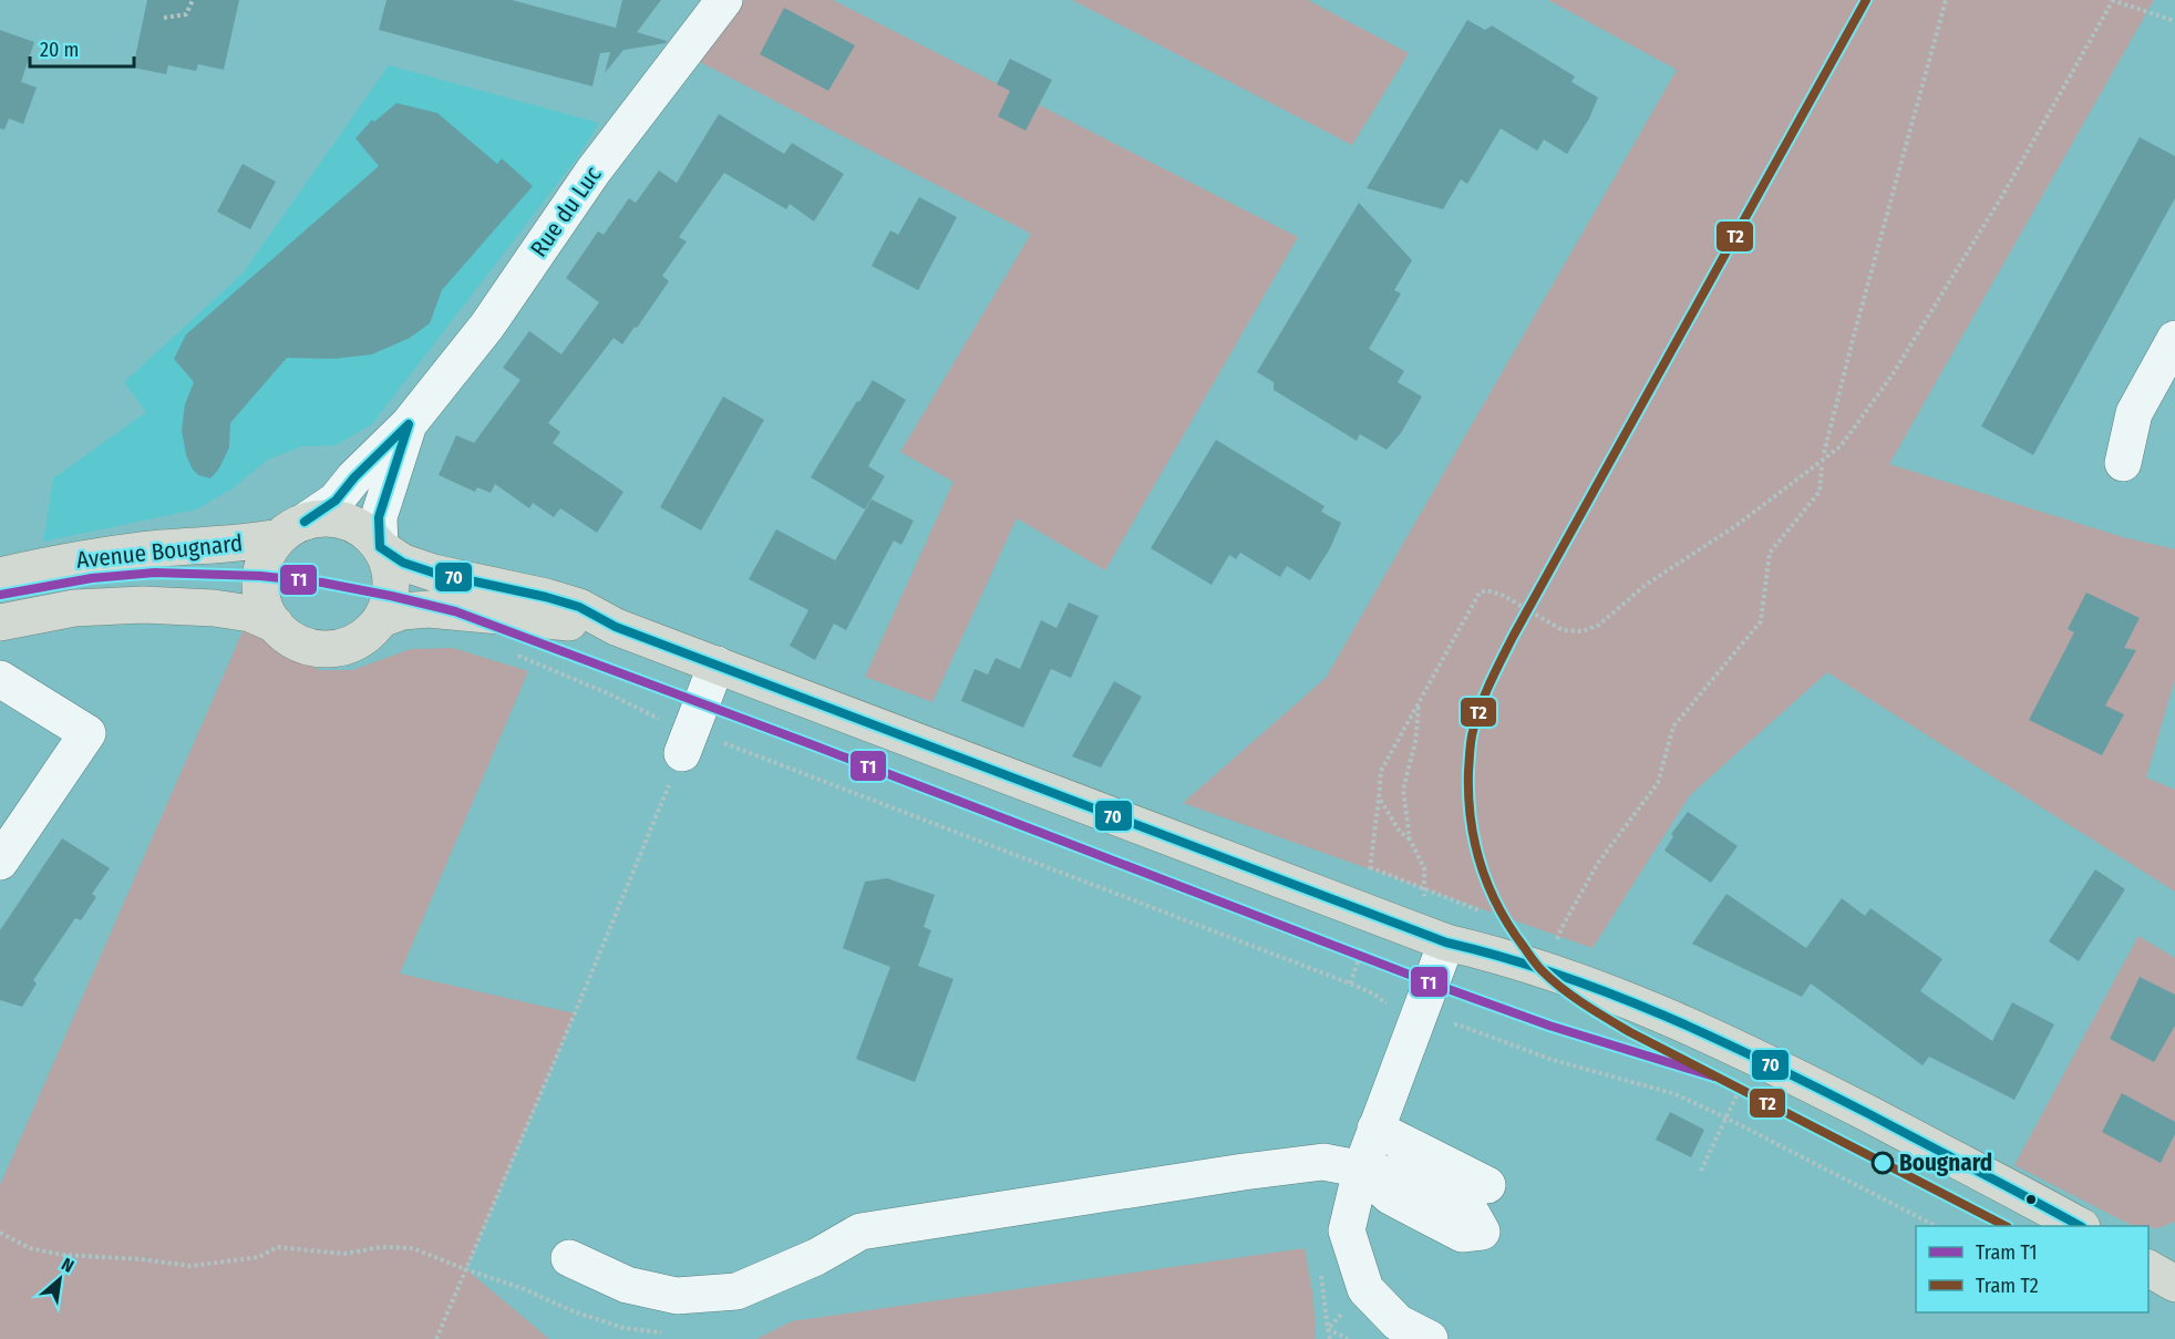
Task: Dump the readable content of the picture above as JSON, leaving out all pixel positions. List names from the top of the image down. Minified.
{"streets":{"main road":["Avenue Bougnard"],"street":["Rue du Luc"]},"crossings":[["Rue du Luc","Avenue Bougnard"]],"places":["Bougnard"],"lines":["tram line T2","transit line 70","tram line T1"],"legend":["Tram T1","Tram T2"],"scale_bar":"20 m","north":"top right"}
